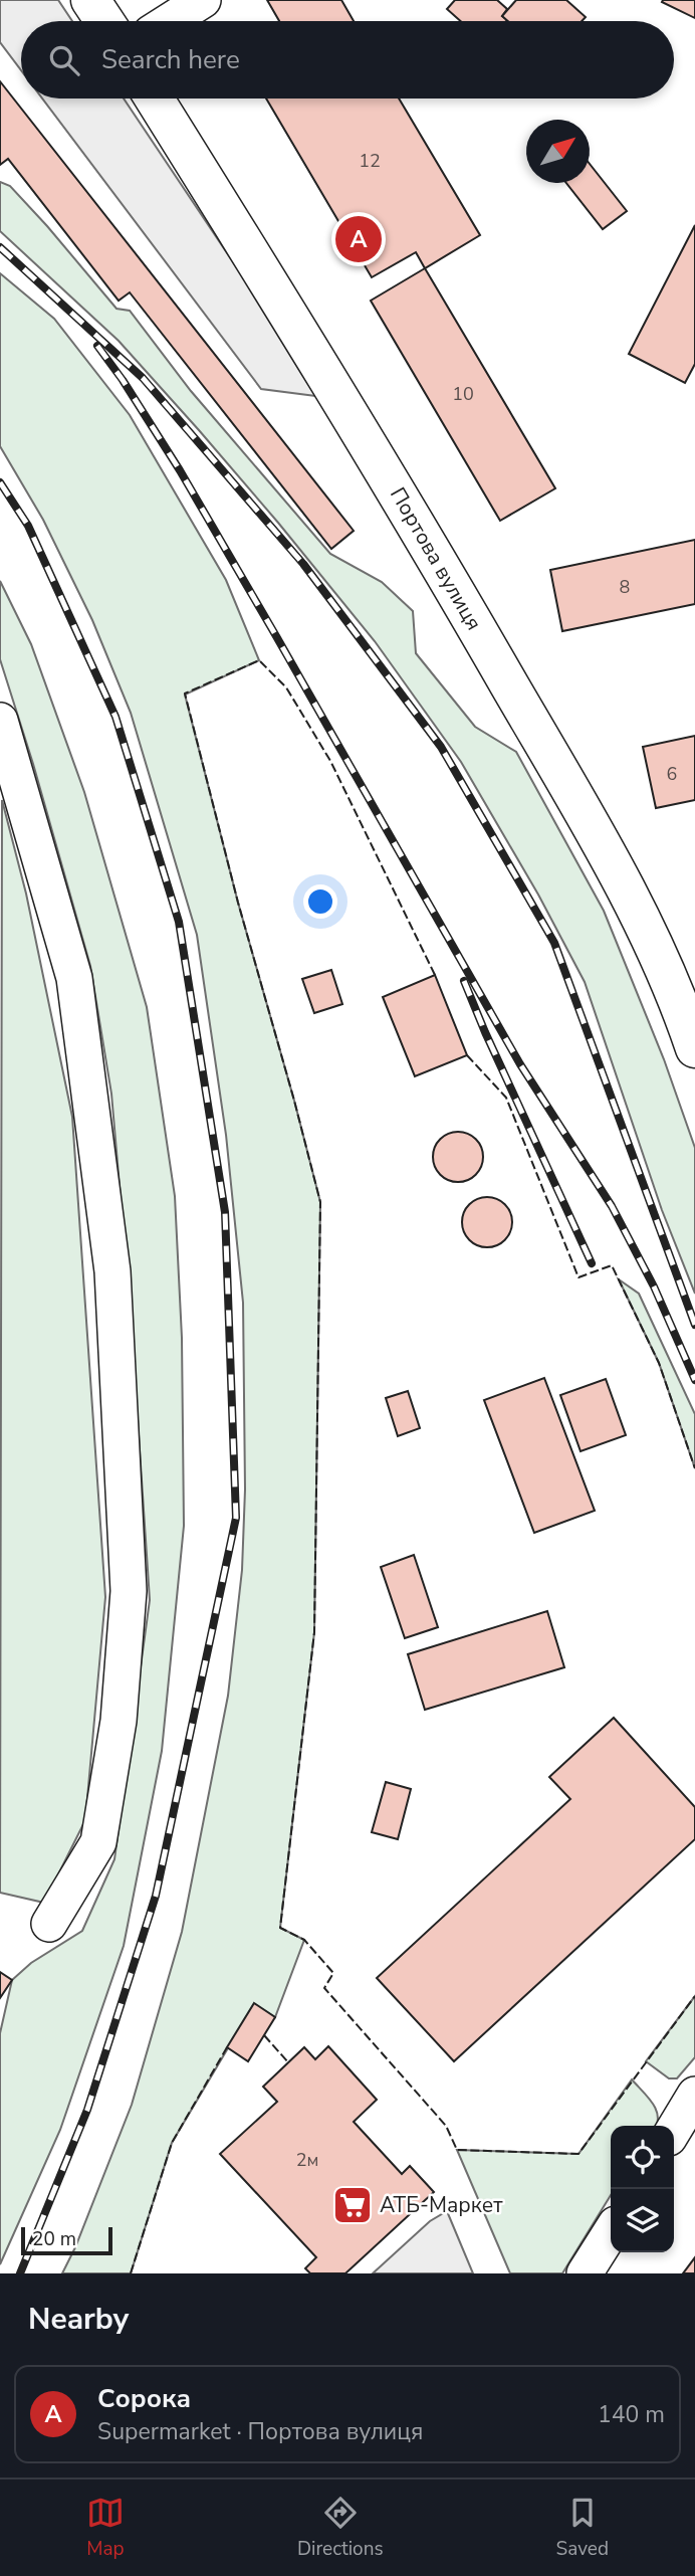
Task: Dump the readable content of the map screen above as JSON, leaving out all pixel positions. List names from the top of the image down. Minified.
{"streets":{"main road":["Портова вулиця"]},"places":{"supermarket":["АТБ-Маркет"]},"house_numbers":["12","10","8","6","2м"],"scale_bar":"20 m","north":"top right","page":{"search":"Search here","pins":"A","scale":"20 m","heading":"Nearby","list":[{"mark":"A","name":"Сорока","note":"Supermarket · Портова вулиця","value":"140 m"}],"nav":["Map","Directions","Saved"]}}
